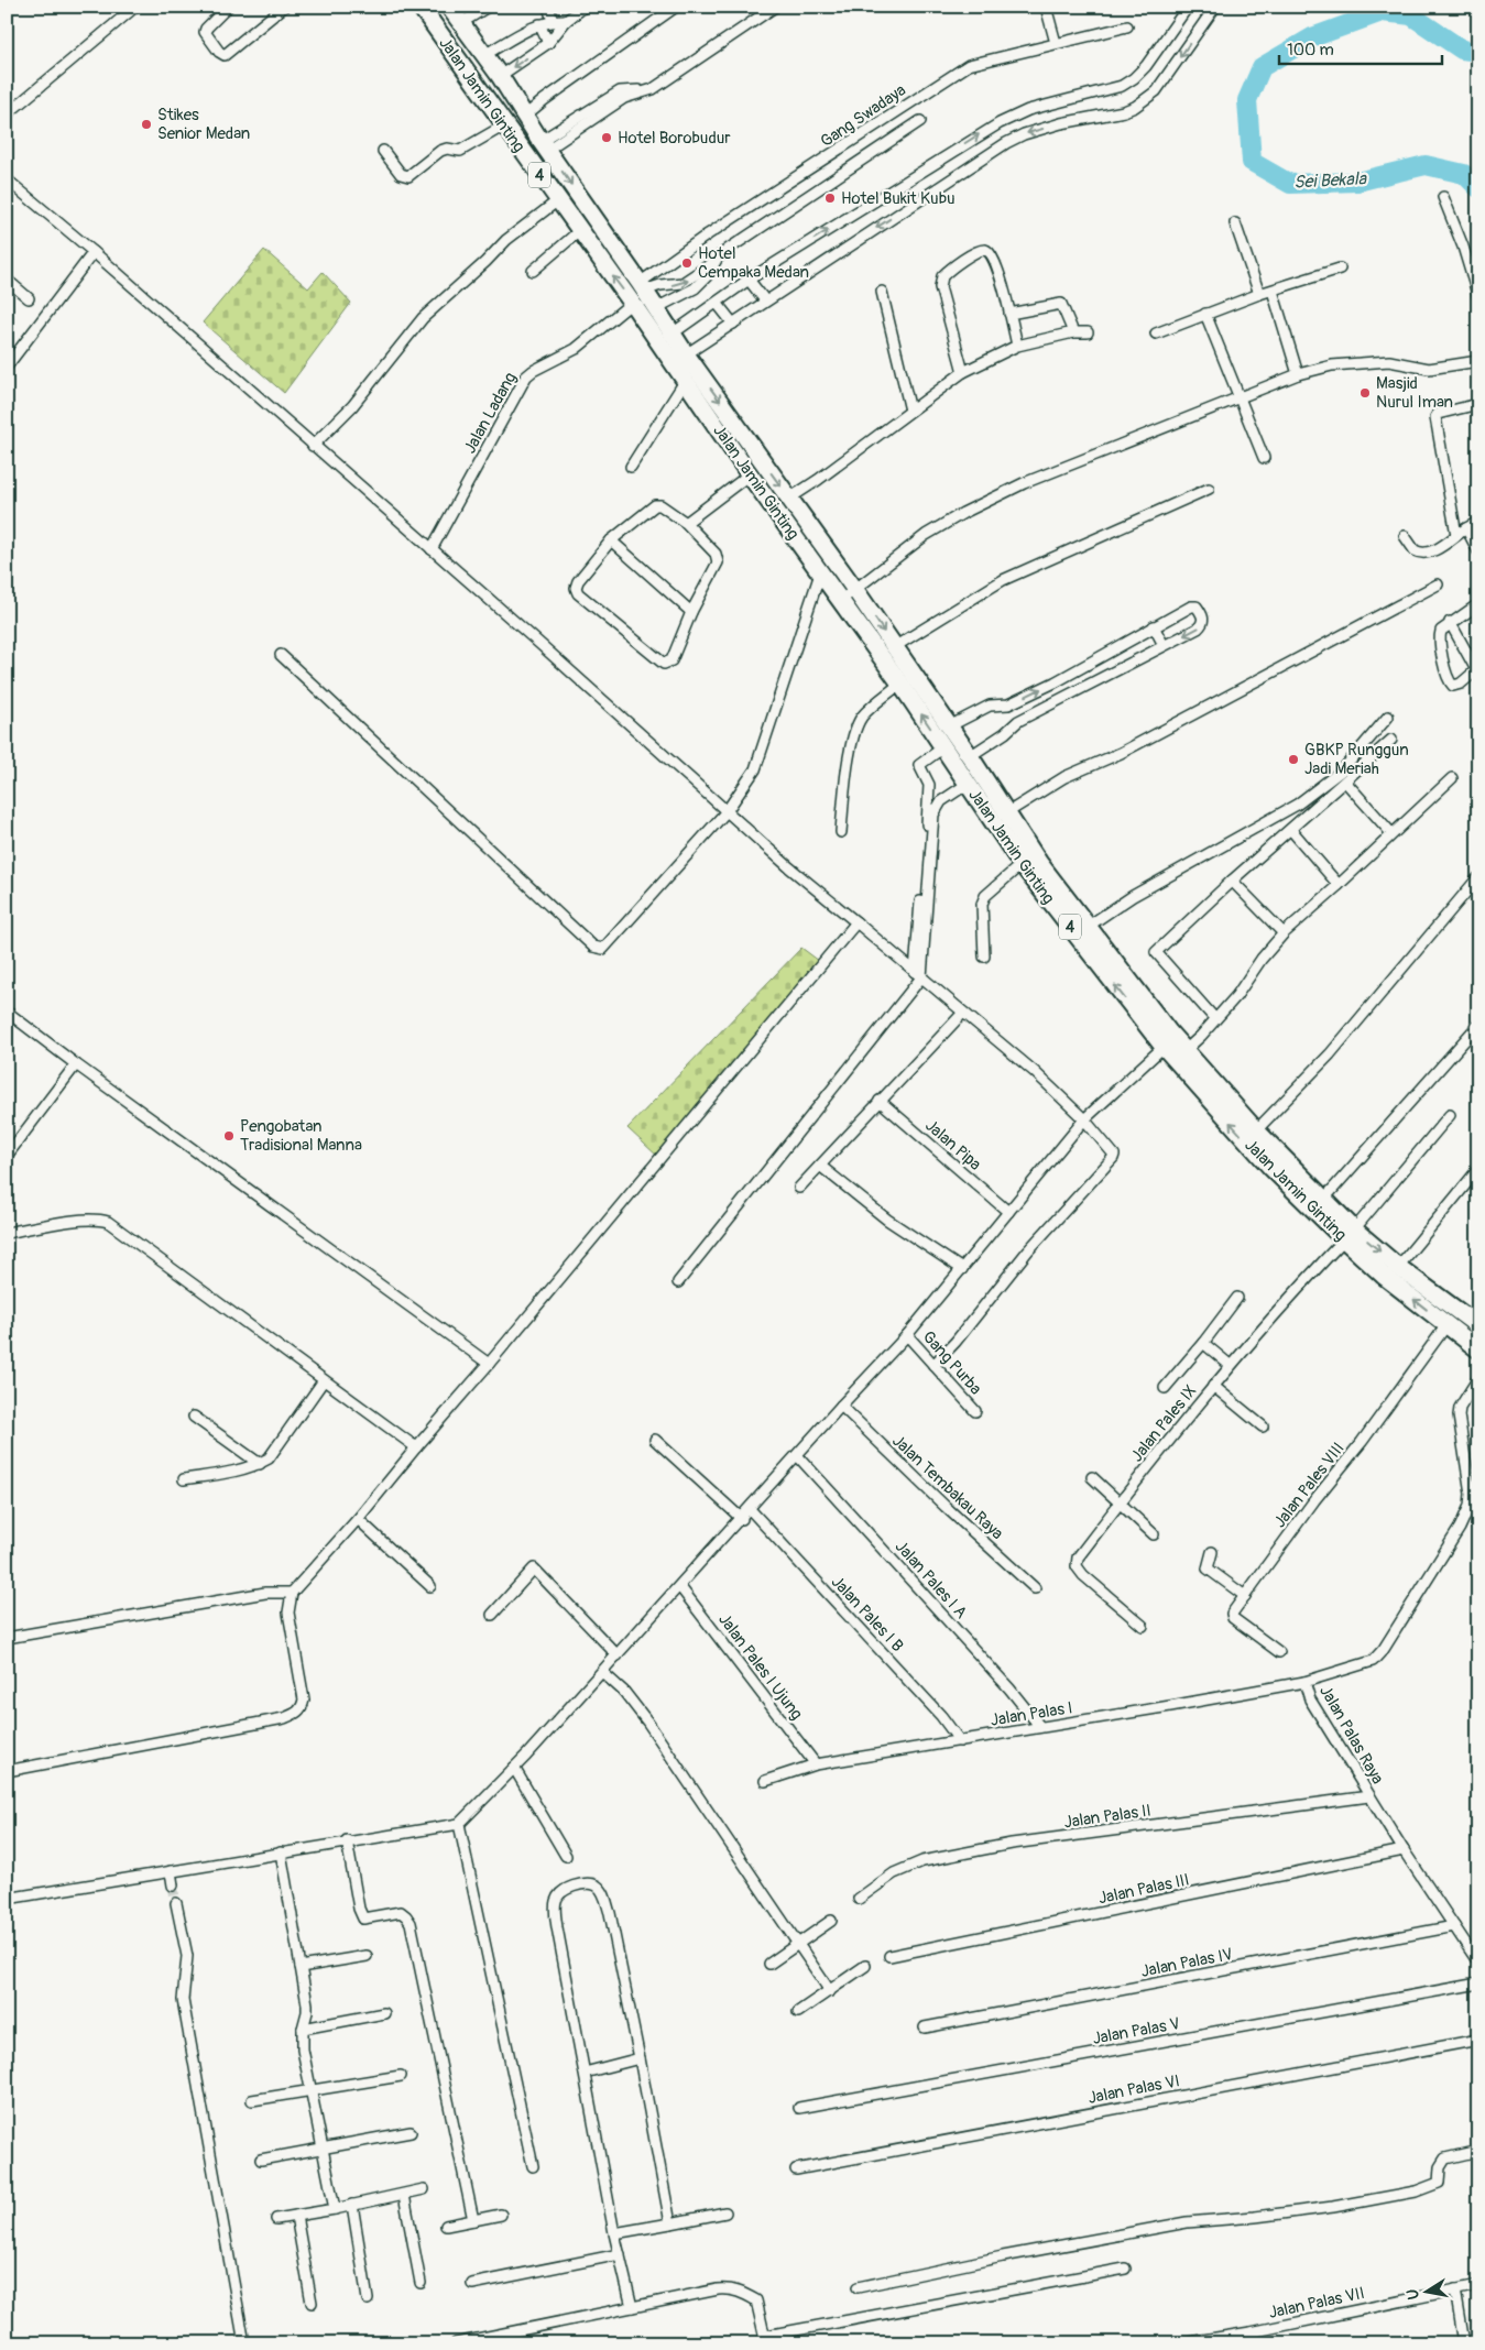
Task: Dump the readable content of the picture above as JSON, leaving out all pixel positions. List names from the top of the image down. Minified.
{"streets":{"highway":["Jalan Jamin Ginting","4"],"street":["Gang Swadaya","Jalan Ladang","Jalan Pipa","Gang Purba","Jalan Pales IX","Jalan Pales VIII","Jalan Tembakau Raya","Jalan Pales I A","Jalan Pales I B","Jalan Pales I Ujung","Jalan Palas I","Jalan Palas Raya","Jalan Palas II","Jalan Palas III","Jalan Palas IV","Jalan Palas V","Jalan Palas VI","Jalan Palas VII"]},"crossings":[["Jalan Jamin Ginting","Gang Swadaya"],["Jalan Jamin Ginting","Jalan Ladang"],["Jalan Jamin Ginting","Jalan Pales IX"],["Jalan Jamin Ginting","Jalan Pales VIII"],["Jalan Pales I A","Jalan Palas I"],["Jalan Pales I B","Jalan Palas I"],["Jalan Pales I Ujung","Jalan Palas I"],["Jalan Palas I","Jalan Palas Raya"],["Jalan Palas Raya","Jalan Palas II"],["Jalan Palas Raya","Jalan Palas III"],["Jalan Palas Raya","Jalan Palas IV"]],"water":["Sei Bekala"],"places":["Stikes Senior Medan","Hotel Borobudur","Hotel Bukit Kubu","Hotel Cempaka Medan","Masjid Nurul Iman","GBKP Runggun Jadi Meriah","Pengobatan Tradisional Manna"],"scale_bar":"100 m","north":"left"}
